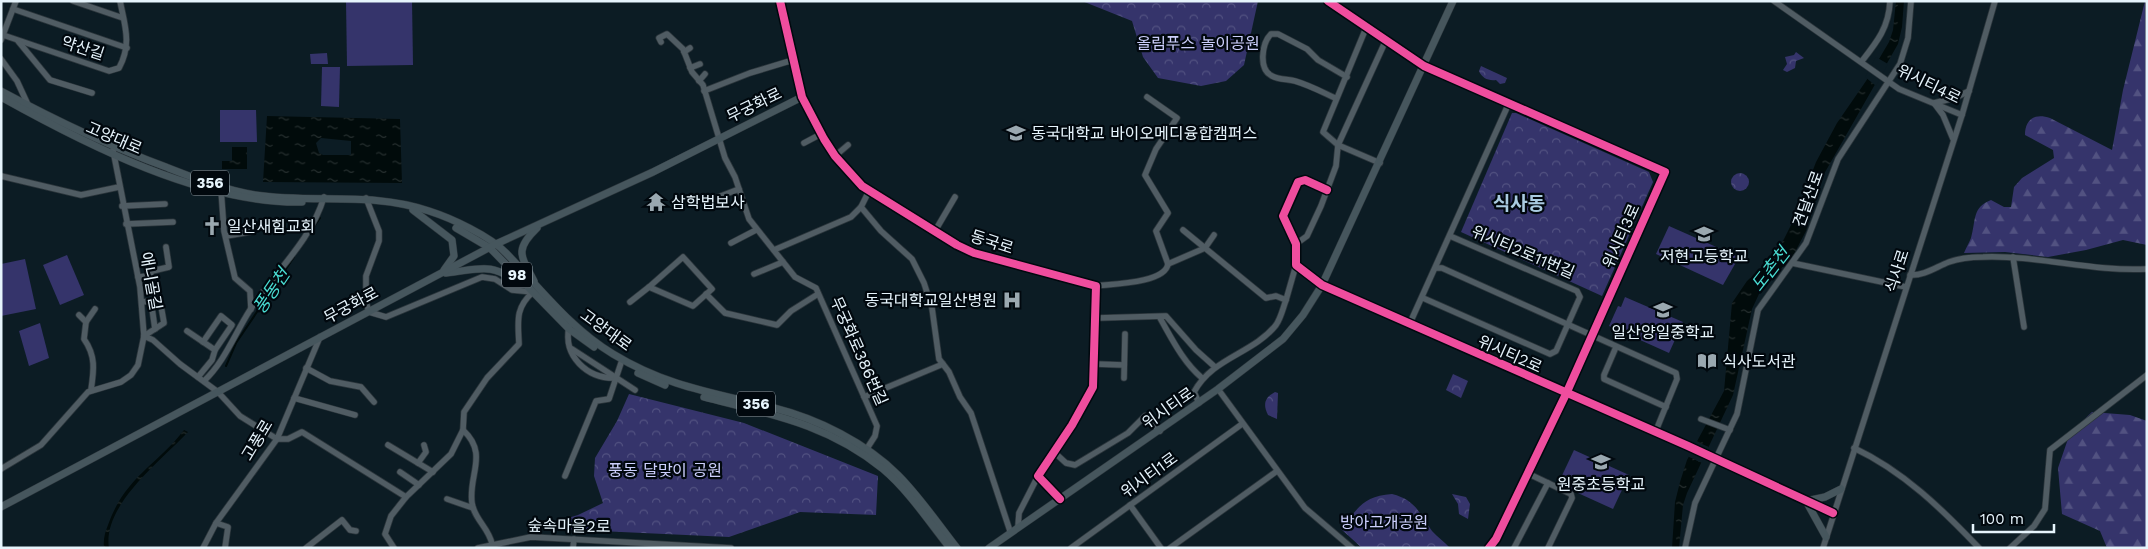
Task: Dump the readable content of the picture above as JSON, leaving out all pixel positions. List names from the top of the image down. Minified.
{"streets":{"main road":["무궁화로","고양대로","356","98","위시티로"],"street":["약산길","위시티4로","견달산로","위시티3로","동국로","위시티2로11번길","식사로","애니골길","무궁화로386번길","위시티2로","고풍로","위시티1로","숲속마을2로"]},"crossings":[["위시티4로","견달산로"],["위시티4로","식사로"],["무궁화로","고양대로"],["무궁화로","동국로"],["무궁화로","무궁화로386번길"],["무궁화로","고풍로"],["고양대로","애니골길"],["고양대로","무궁화로386번길"],["견달산로","위시티2로"],["위시티3로","위시티2로11번길"],["위시티3로","위시티2로"],["위시티3로","위시티로"],["위시티2로11번길","위시티2로"],["위시티2로","위시티로"]],"districts":["식사동"],"water":["도촌천","풍동천"],"parks":["올림푸스 놀이공원","풍동 달맞이 공원","방아고개공원"],"places":{"school or university":["동국대학교 바이오메디융합캠퍼스","저현고등학교","일산양일중학교","원중초등학교"],"temple":["삼학법보사"],"church":["일산새힘교회"],"hospital":["동국대학교일산병원"],"library":["식사도서관"]},"scale_bar":"100 m"}
